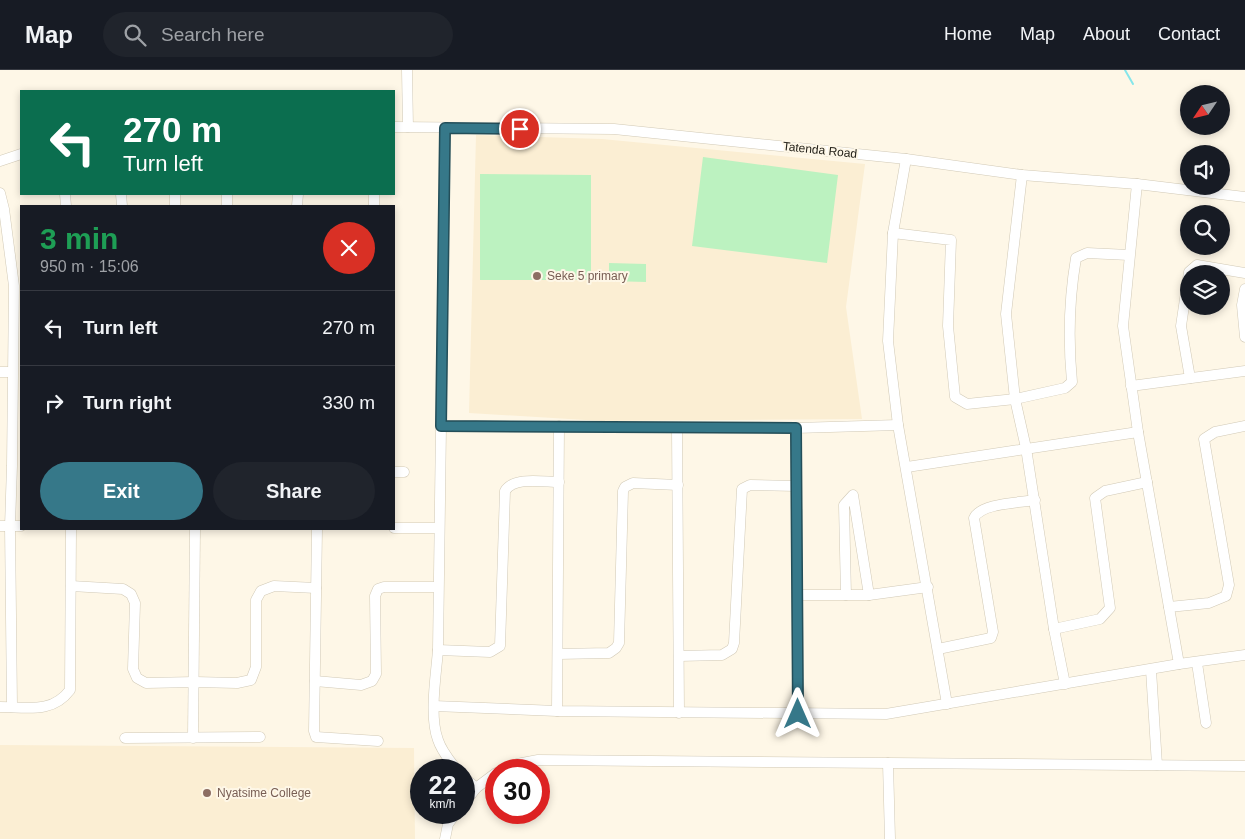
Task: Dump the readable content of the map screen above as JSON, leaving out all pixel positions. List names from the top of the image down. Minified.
{"streets":{"street":["Tatenda Road"]},"places":["Seke 5 primary","Nyatsime College"],"north":"bottom left","page":{"header":"Map","search":"Search here","nav":["Home","Map","About","Contact"],"turn":["270 m","Turn left"],"heading":["3 min","950 m · 15:06"],"list":[{"name":"Turn left","value":"270 m"},{"name":"Turn right","value":"330 m"}],"buttons":["Exit","Share"],"speed":"22 km/h","limit":"30"}}
